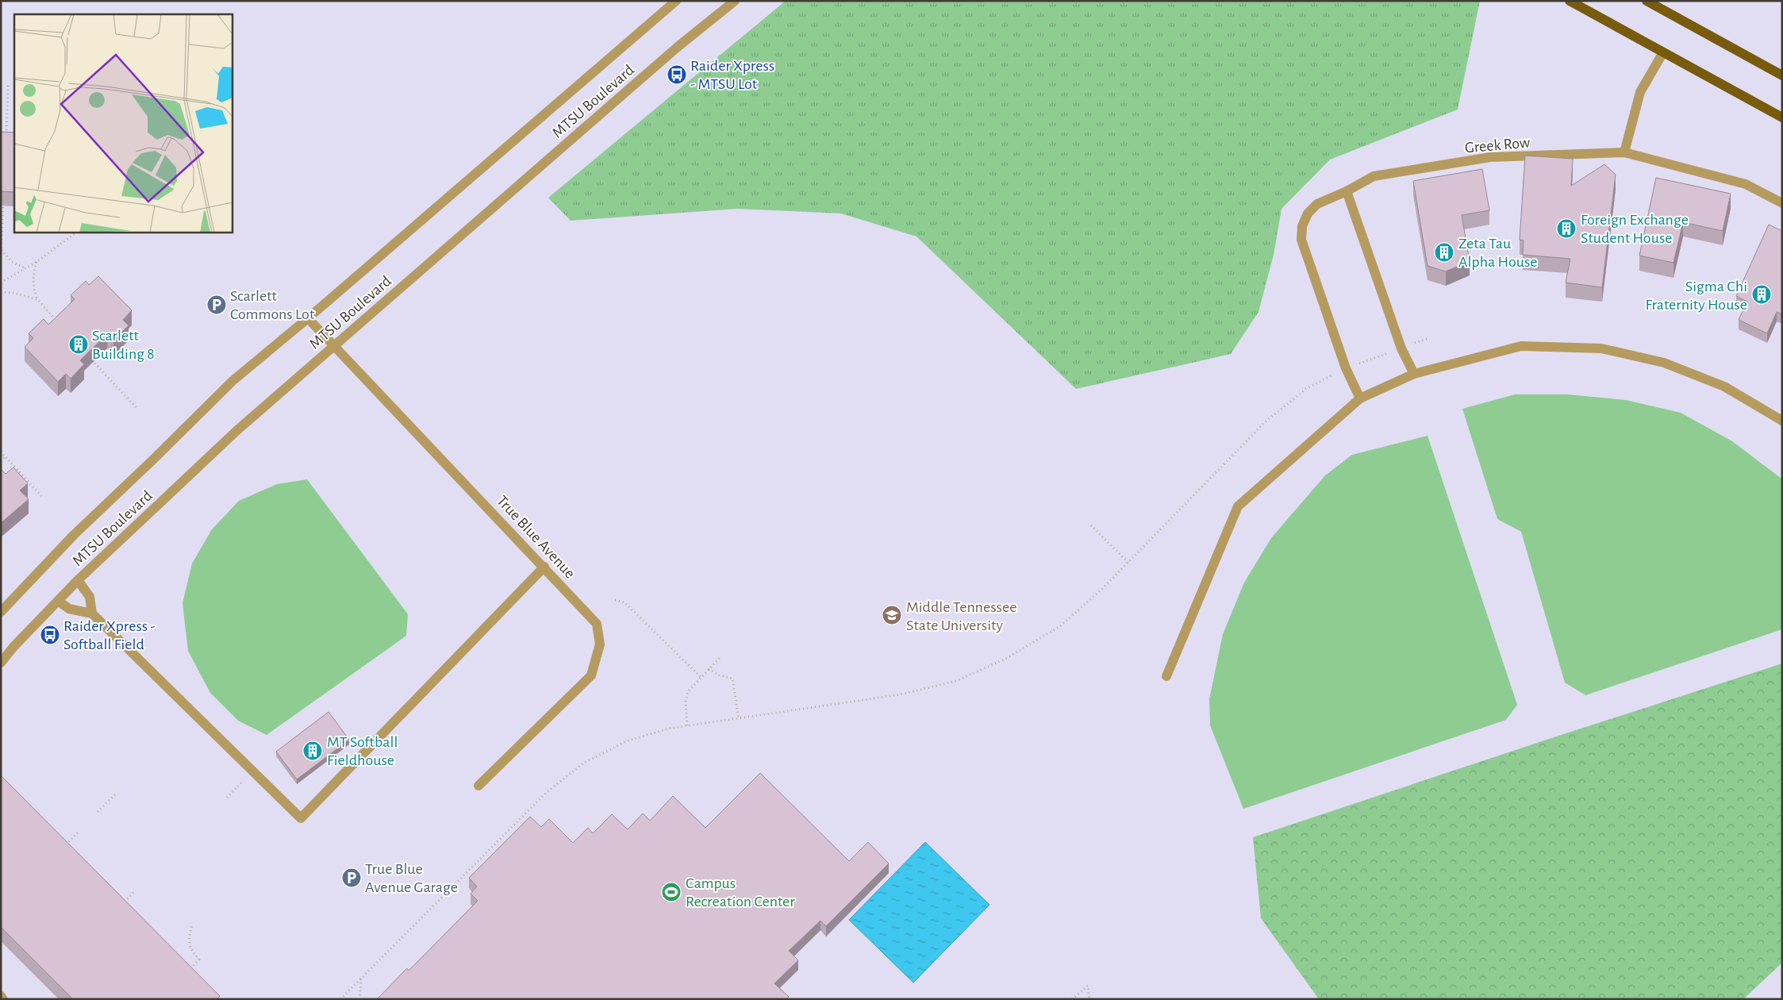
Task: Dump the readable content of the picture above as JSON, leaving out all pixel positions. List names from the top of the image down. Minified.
{"streets":{"street":["MTSU Boulevard","Greek Row","True Blue Avenue"]},"crossings":[["MTSU Boulevard","True Blue Avenue"]],"places":{"bus stop":["Raider Xpress - MTSU Lot","Raider Xpress - Softball Field"],"building":["Foreign Exchange Student House","Zeta Tau Alpha House","Sigma Chi Fraternity House","Scarlett Building 8","MT Softball Fieldhouse"],"parking":["Scarlett Commons Lot","True Blue Avenue Garage"],"school or university":["Middle Tennessee State University"],"sports":["Campus Recreation Center"]}}
